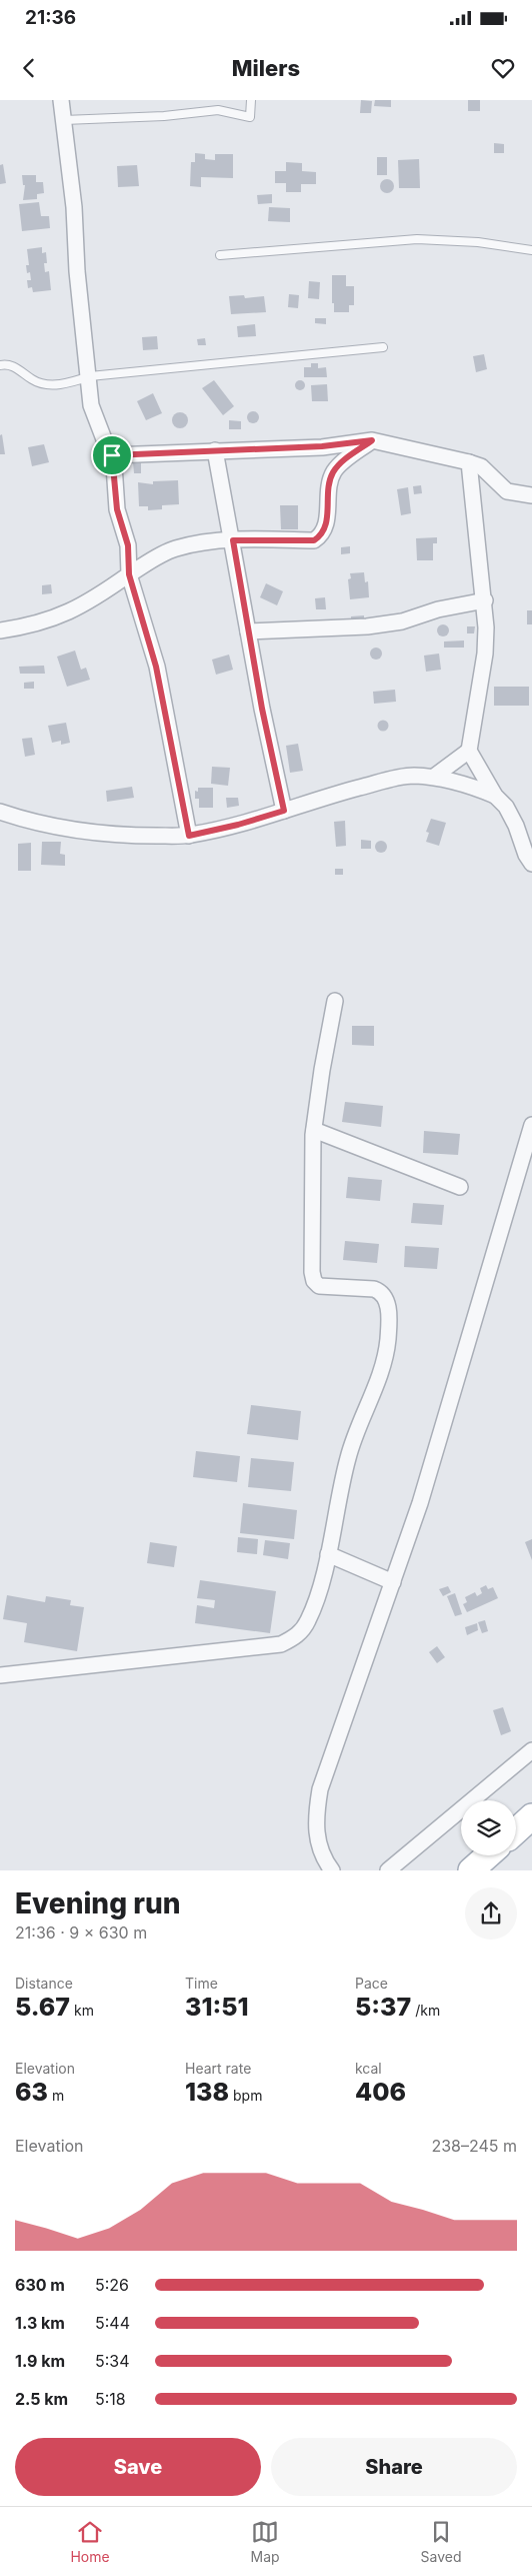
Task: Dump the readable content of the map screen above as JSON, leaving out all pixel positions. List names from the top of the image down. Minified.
{"page":{"status":"21:36","header":"Milers","heading":["Evening run","21:36 · 9 × 630 m"],"stats":[["Distance","5.67 km"],["Time","31:51"],["Pace","5:37 /km"],["Elevation","63 m"],["Heart rate","138 bpm"],["kcal","406"]],"chart":["Elevation","238–245 m"],"list":[{"name":"630 m","note":"5:26"},{"name":"1.3 km","note":"5:44"},{"name":"1.9 km","note":"5:34"},{"name":"2.5 km","note":"5:18"}],"buttons":["Save","Share"],"tabs":["Home","Map","Saved"]}}
